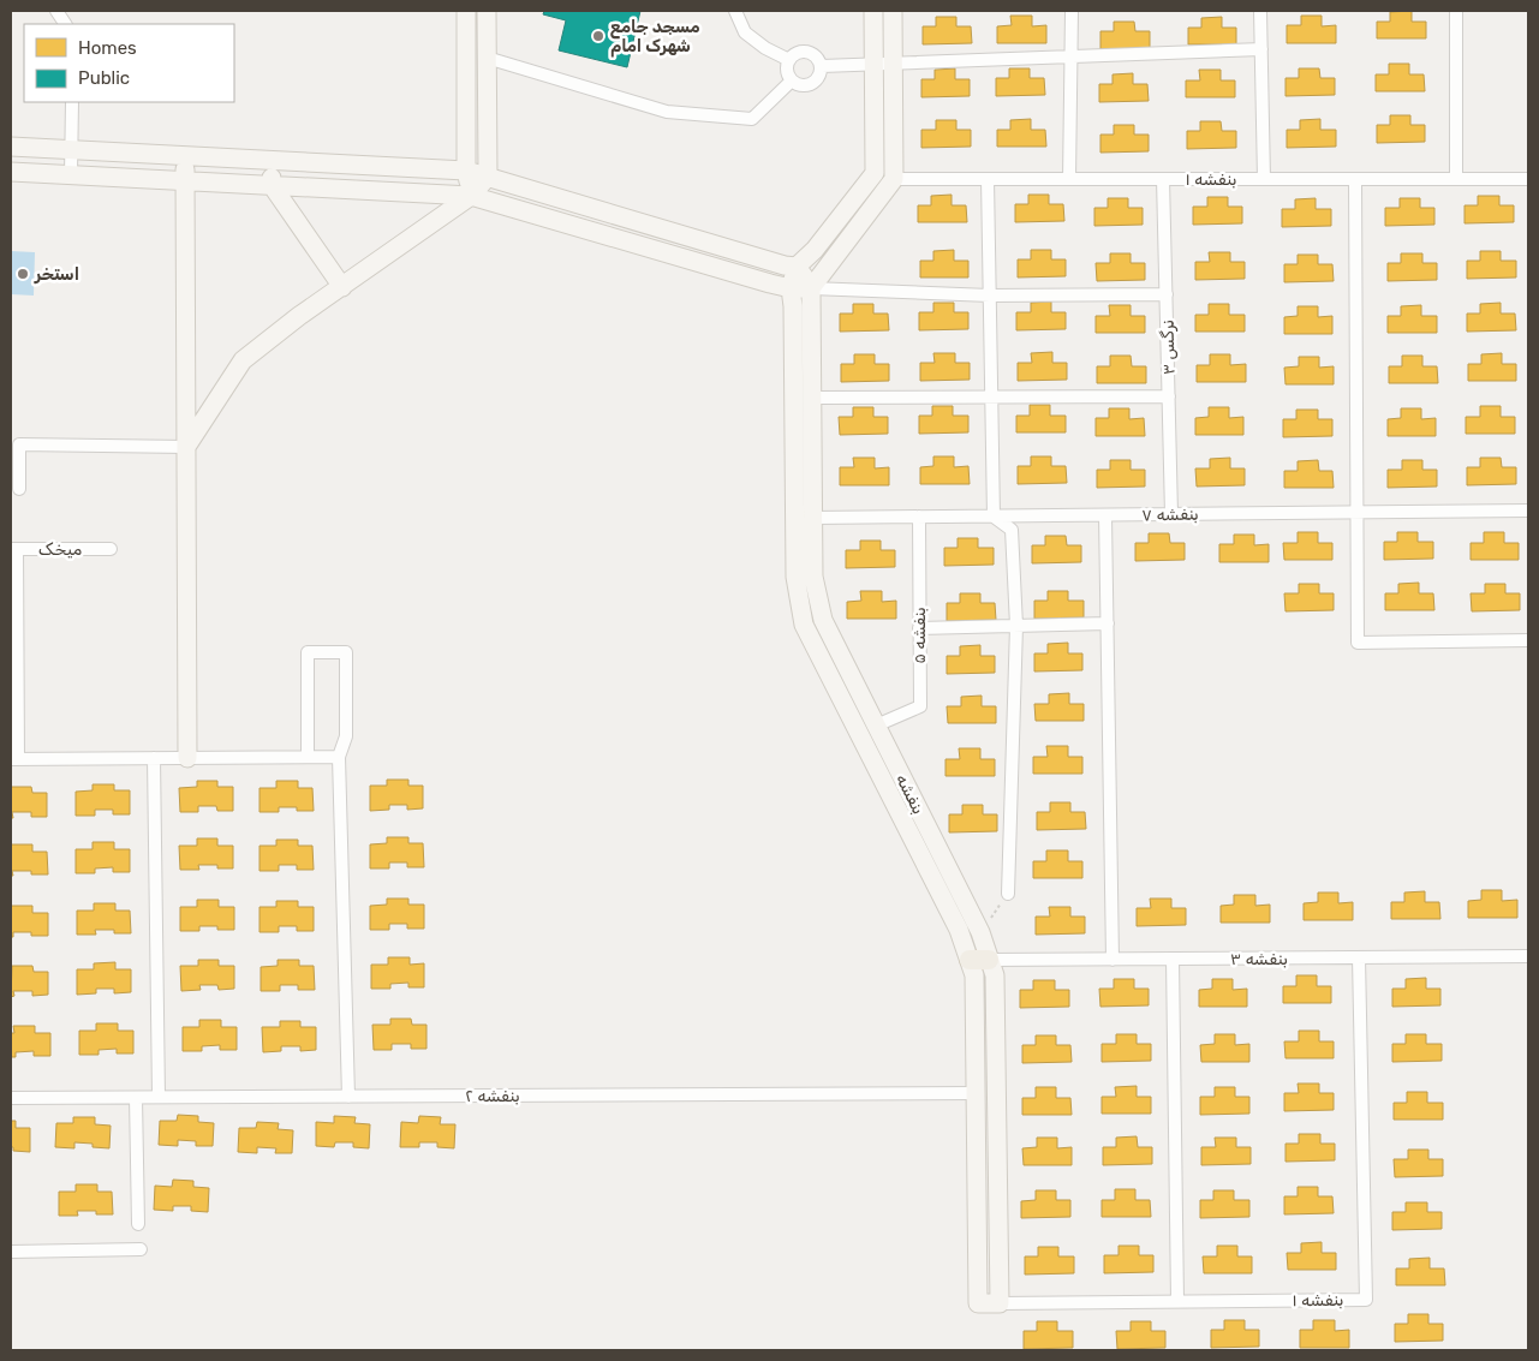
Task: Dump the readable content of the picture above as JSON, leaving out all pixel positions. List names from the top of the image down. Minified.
{"streets":{"street":["بنفشه ۱","نرگس ۳","بنفشه ۷","میخک","بنفشه ۵","بنفشه","بنفشه ۳","بنفشه ۲"]},"crossings":[["بنفشه ۱","نرگس ۳"],["بنفشه ۱","بنفشه"],["بنفشه ۱","بنفشه ۳"],["نرگس ۳","بنفشه ۷"],["بنفشه ۷","بنفشه ۵"],["بنفشه ۷","بنفشه"],["بنفشه ۵","بنفشه"],["بنفشه","بنفشه ۳"],["بنفشه","بنفشه ۲"]],"places":["مسجد جامع شهرک امام","استخر"],"legend":["Homes","Public"]}
